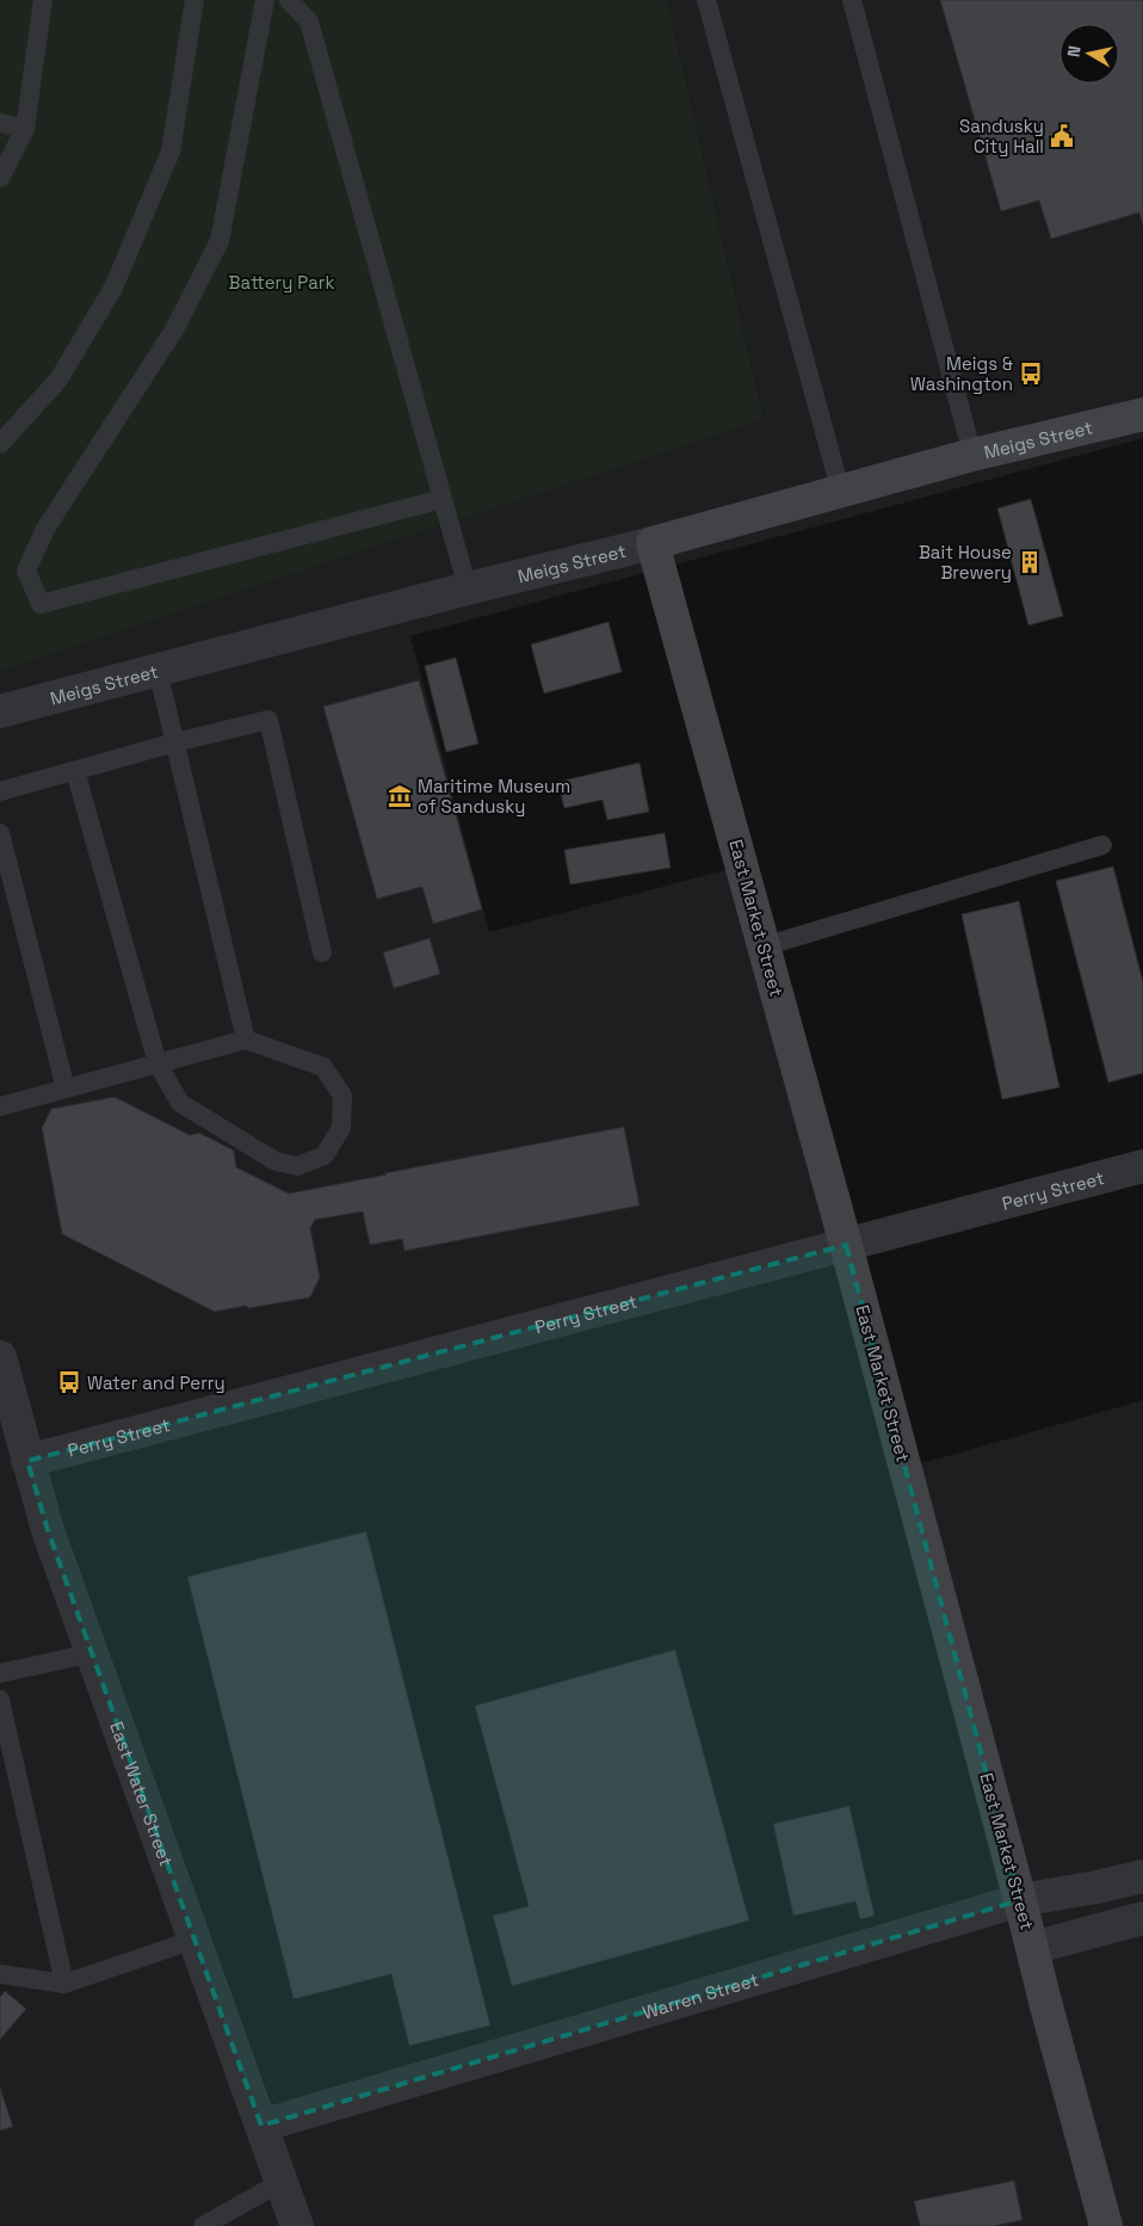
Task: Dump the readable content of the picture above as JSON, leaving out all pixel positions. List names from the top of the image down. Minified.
{"streets":{"street":["Meigs Street","East Market Street","Perry Street","East Water Street","Warren Street"]},"crossings":[["Meigs Street","East Market Street"],["East Market Street","Perry Street"],["East Market Street","Warren Street"],["Perry Street","East Water Street"],["East Water Street","Warren Street"]],"parks":["Battery Park"],"places":{"public building":["Sandusky City Hall"],"bus stop":["Meigs & Washington","Water and Perry"],"building":["Bait House Brewery"],"museum":["Maritime Museum of Sandusky"]},"north":"left"}
